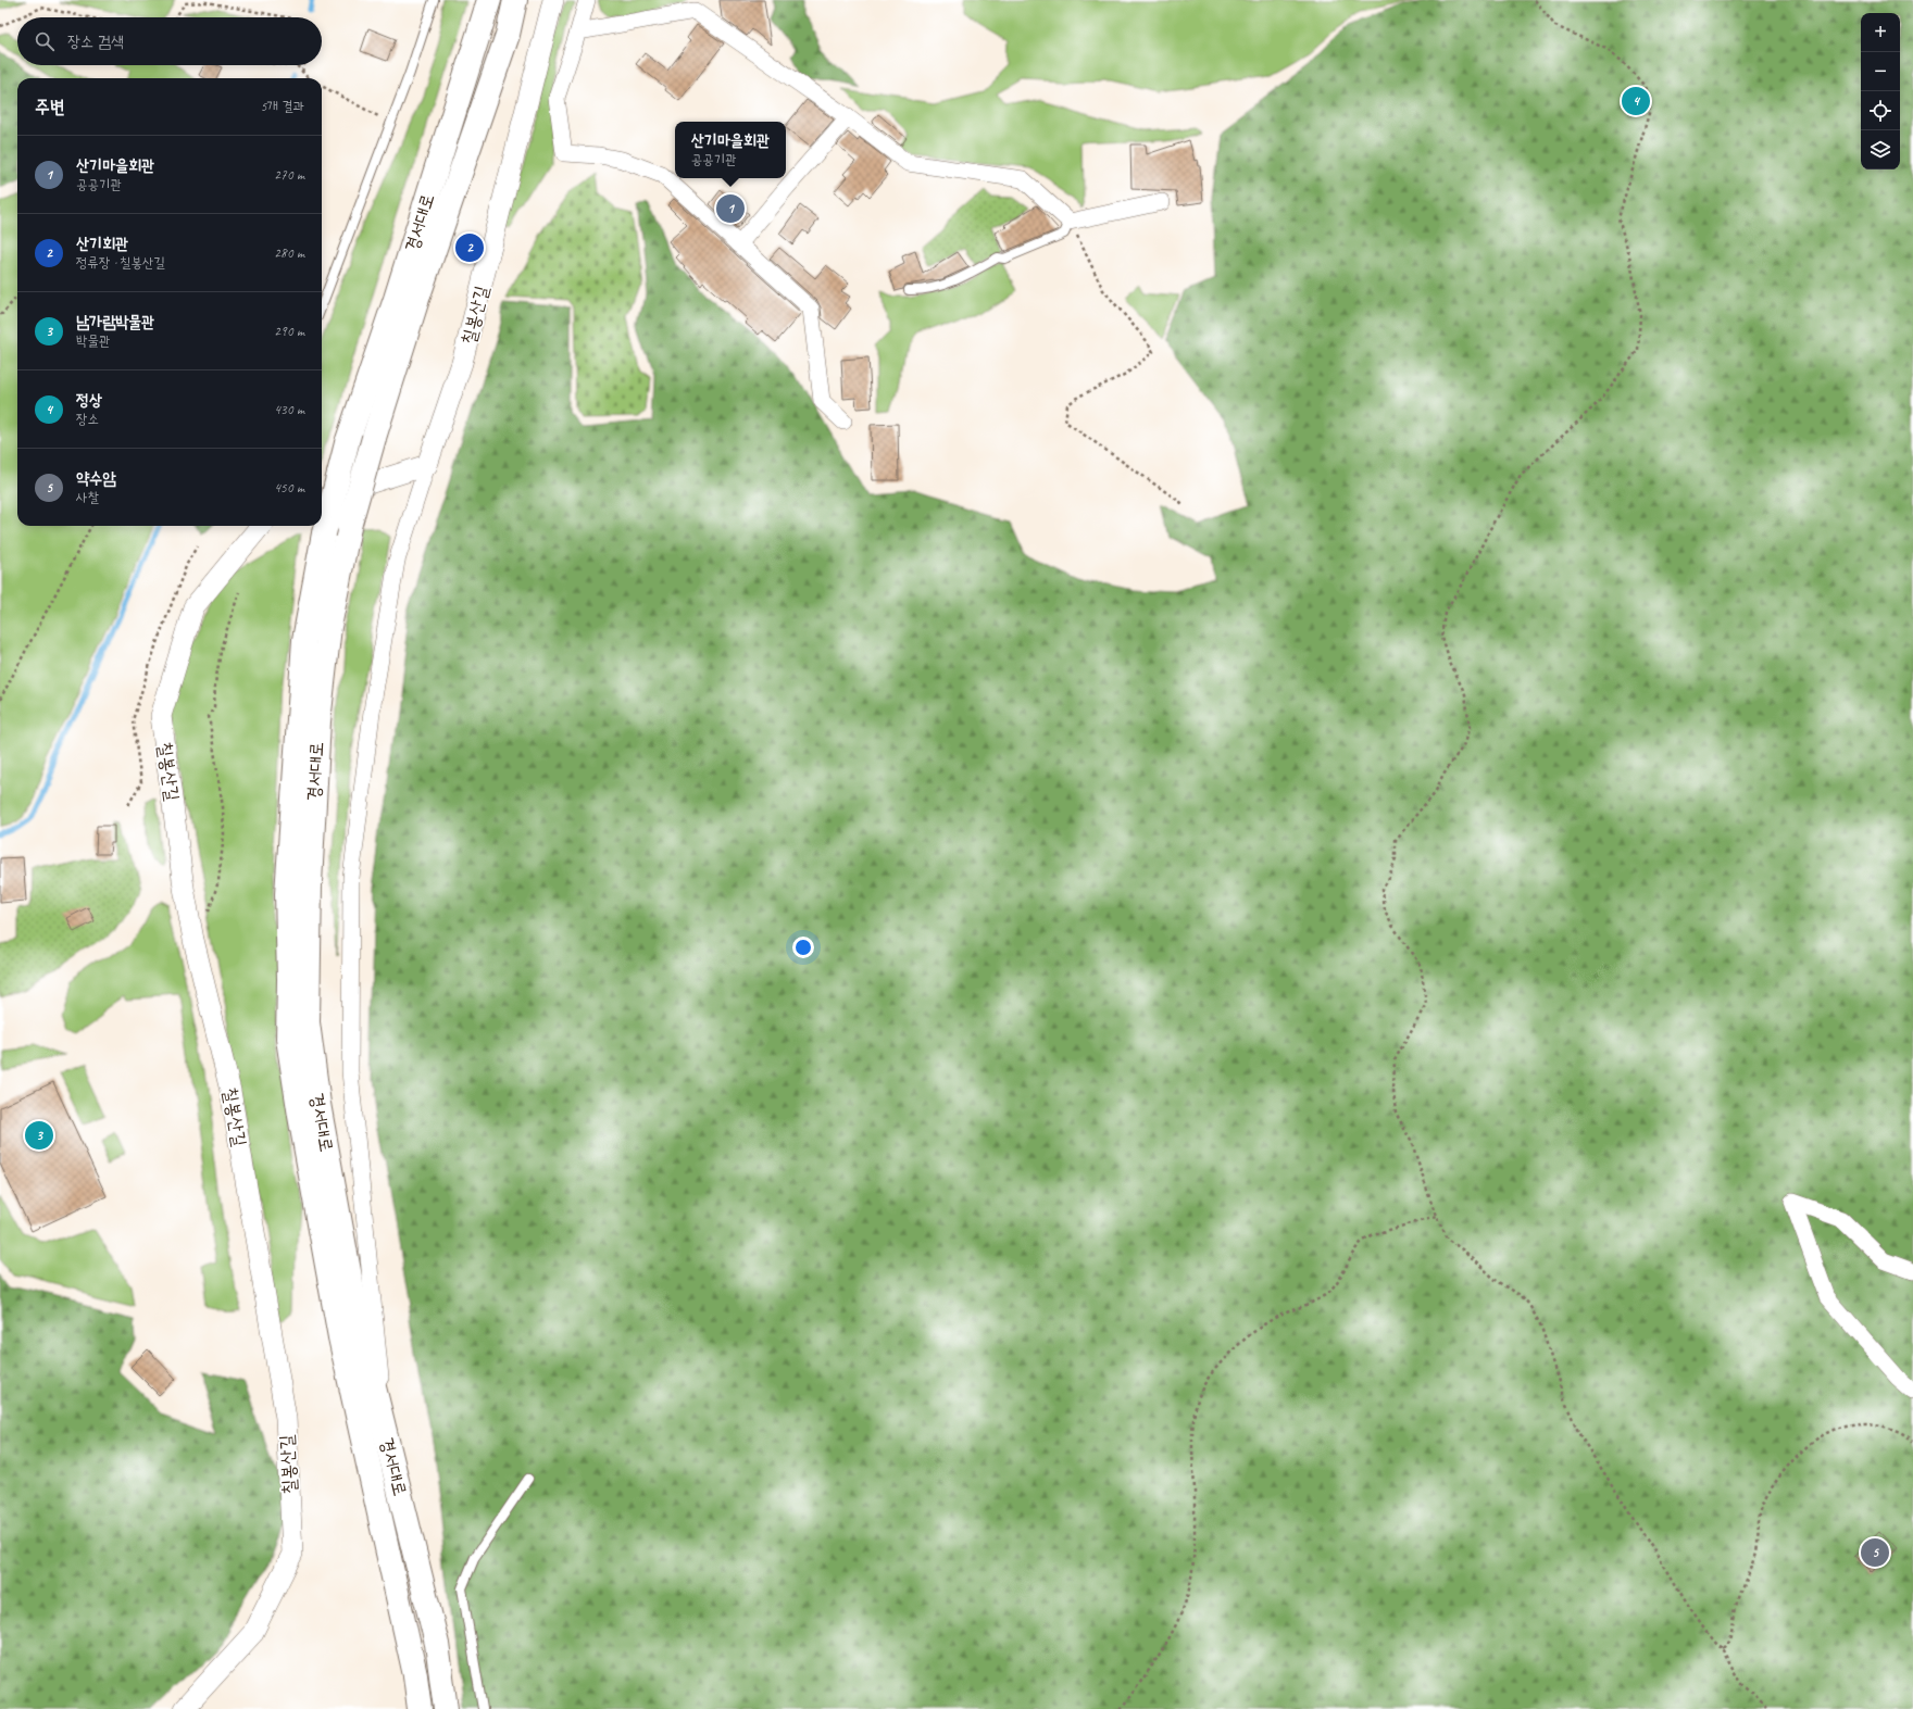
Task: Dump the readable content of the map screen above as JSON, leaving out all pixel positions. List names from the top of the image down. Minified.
{"streets":{"main road":["경서대로"],"street":["칠봉산길"]},"page":{"map_buttons":["+","−"],"search":"장소 검색","heading":["주변","5개 결과"],"pins":["4","1","2","3","5"],"popup":["산기마을회관","공공기관"],"list":[{"mark":"1","name":"산기마을회관","note":"공공기관","value":"270 m"},{"mark":"2","name":"산기회관","note":"정류장 · 칠봉산길","value":"280 m"},{"mark":"3","name":"남가람박물관","note":"박물관","value":"290 m"},{"mark":"4","name":"정상","note":"장소","value":"430 m"},{"mark":"5","name":"약수암","note":"사찰","value":"450 m"}]}}
